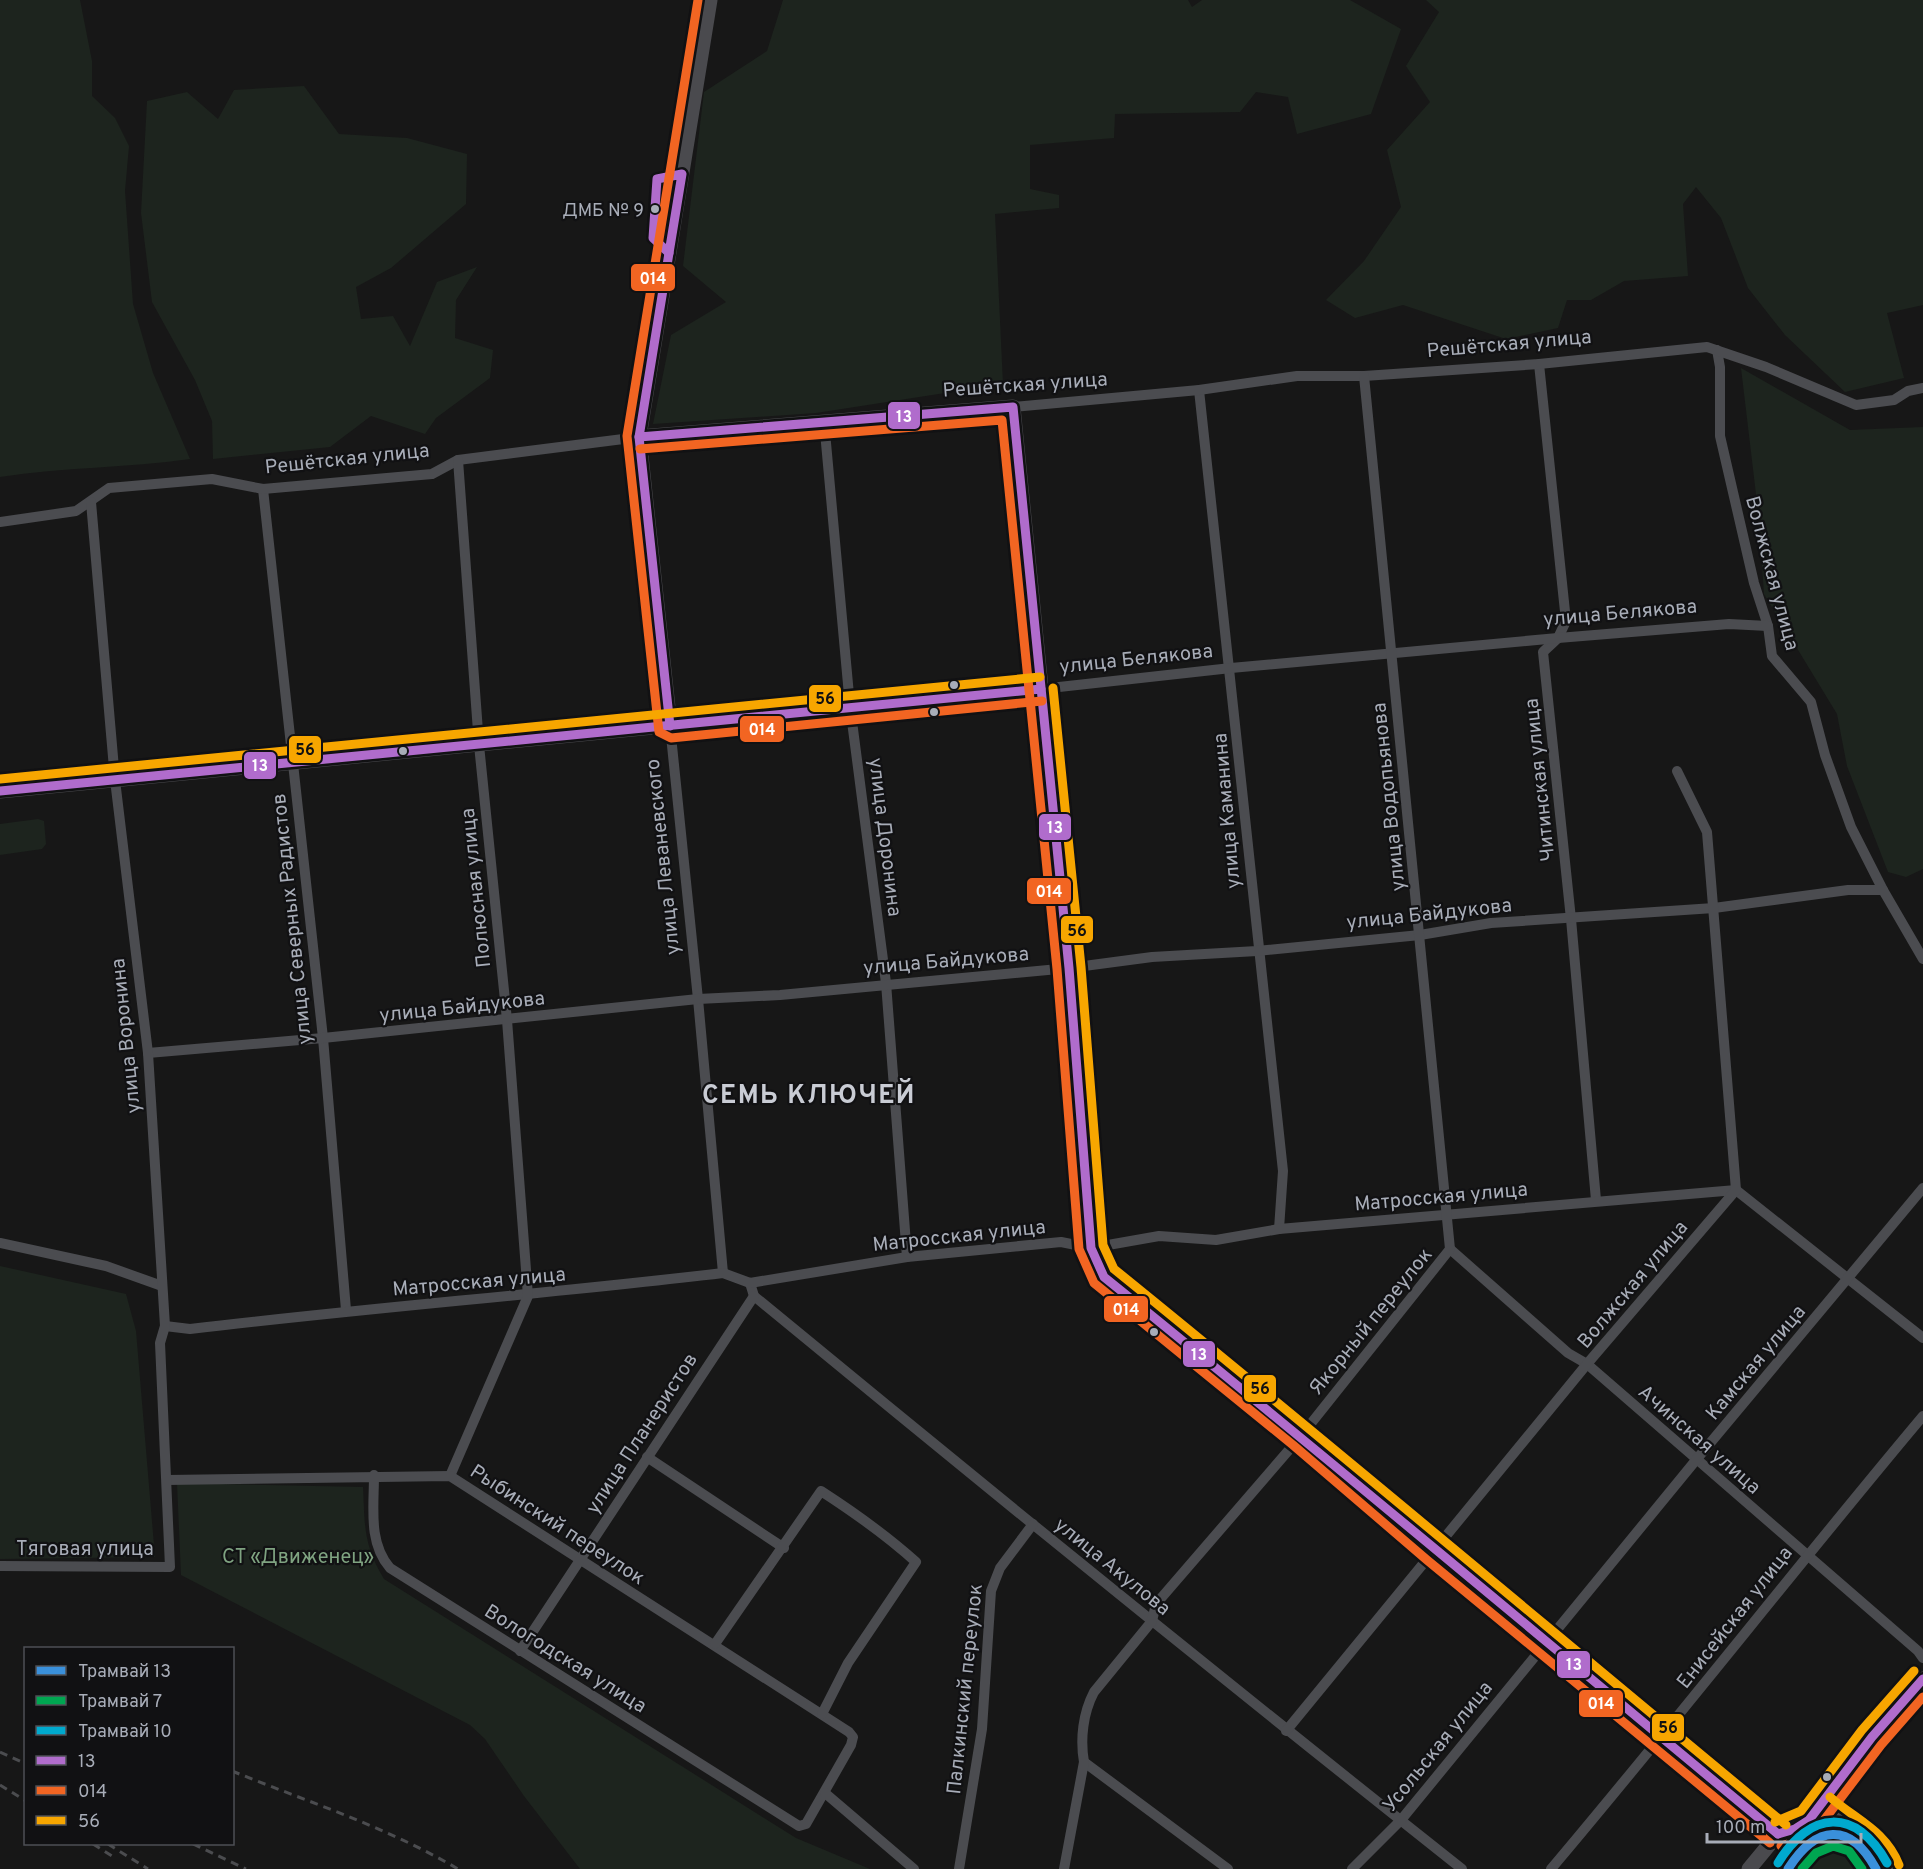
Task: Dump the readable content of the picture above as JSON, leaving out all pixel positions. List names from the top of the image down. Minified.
{"streets":{"street":["Решётская улица","Волжская улица","улица Белякова","Читинская улица","улица Водопьянова","улица Каманина","улица Доронина","улица Леваневского","Полюсная улица","улица Байдукова","улица Северных Радистов","улица Воронина","Матросская улица","Якорный переулок","Камская улица","улица Планеристов","Ачинская улица","Рыбинский переулок","Тяговая улица","улица Акулова","Енисейская улица","Вологодская улица","Палкинский переулок","Усольская улица"]},"crossings":[["Решётская улица","Волжская улица"],["Решётская улица","Читинская улица"],["Решётская улица","улица Водопьянова"],["Решётская улица","улица Каманина"],["Решётская улица","улица Доронина"],["Решётская улица","улица Леваневского"],["Решётская улица","Полюсная улица"],["Решётская улица","улица Северных Радистов"],["Решётская улица","улица Воронина"],["Волжская улица","улица Белякова"],["Волжская улица","улица Байдукова"],["Волжская улица","Матросская улица"],["Волжская улица","Ачинская улица"],["Волжская улица","улица Акулова"],["улица Белякова","Читинская улица"],["улица Белякова","улица Водопьянова"],["улица Белякова","улица Каманина"],["улица Белякова","улица Доронина"],["улица Белякова","улица Леваневского"],["улица Белякова","Полюсная улица"],["улица Белякова","улица Северных Радистов"],["улица Белякова","улица Воронина"],["Читинская улица","улица Байдукова"],["Читинская улица","Матросская улица"],["улица Водопьянова","улица Байдукова"],["улица Водопьянова","Матросская улица"],["улица Водопьянова","Якорный переулок"],["улица Каманина","улица Байдукова"],["улица Каманина","Матросская улица"],["улица Доронина","улица Байдукова"],["улица Доронина","Матросская улица"],["улица Леваневского","улица Байдукова"],["улица Леваневского","Матросская улица"],["Полюсная улица","улица Байдукова"],["Полюсная улица","Матросская улица"],["Полюсная улица","Рыбинский переулок"],["улица Байдукова","улица Северных Радистов"],["улица Байдукова","улица Воронина"],["улица Северных Радистов","Матросская улица"],["улица Воронина","Матросская улица"],["улица Воронина","Рыбинский переулок"],["улица Воронина","Тяговая улица"],["Матросская улица","Якорный переулок"],["Якорный переулок","Ачинская улица"],["Якорный переулок","улица Акулова"],["Камская улица","Ачинская улица"],["Камская улица","Усольская улица"],["улица Планеристов","Рыбинский переулок"],["улица Планеристов","улица Акулова"],["улица Планеристов","Вологодская улица"],["Ачинская улица","Енисейская улица"],["Рыбинский переулок","Вологодская улица"],["улица Акулова","Палкинский переулок"],["улица Акулова","Усольская улица"]],"districts":["СЕМЬ КЛЮЧЕЙ"],"parks":["СТ «Движенец»"],"places":["ДМБ № 9"],"lines":["transit line 014","transit line 13","transit line 56","tram line 10","tram line 13","tram line 7"],"legend":["Трамвай 13","Трамвай 7","Трамвай 10","13","014","56"],"scale_bar":"100 m"}
